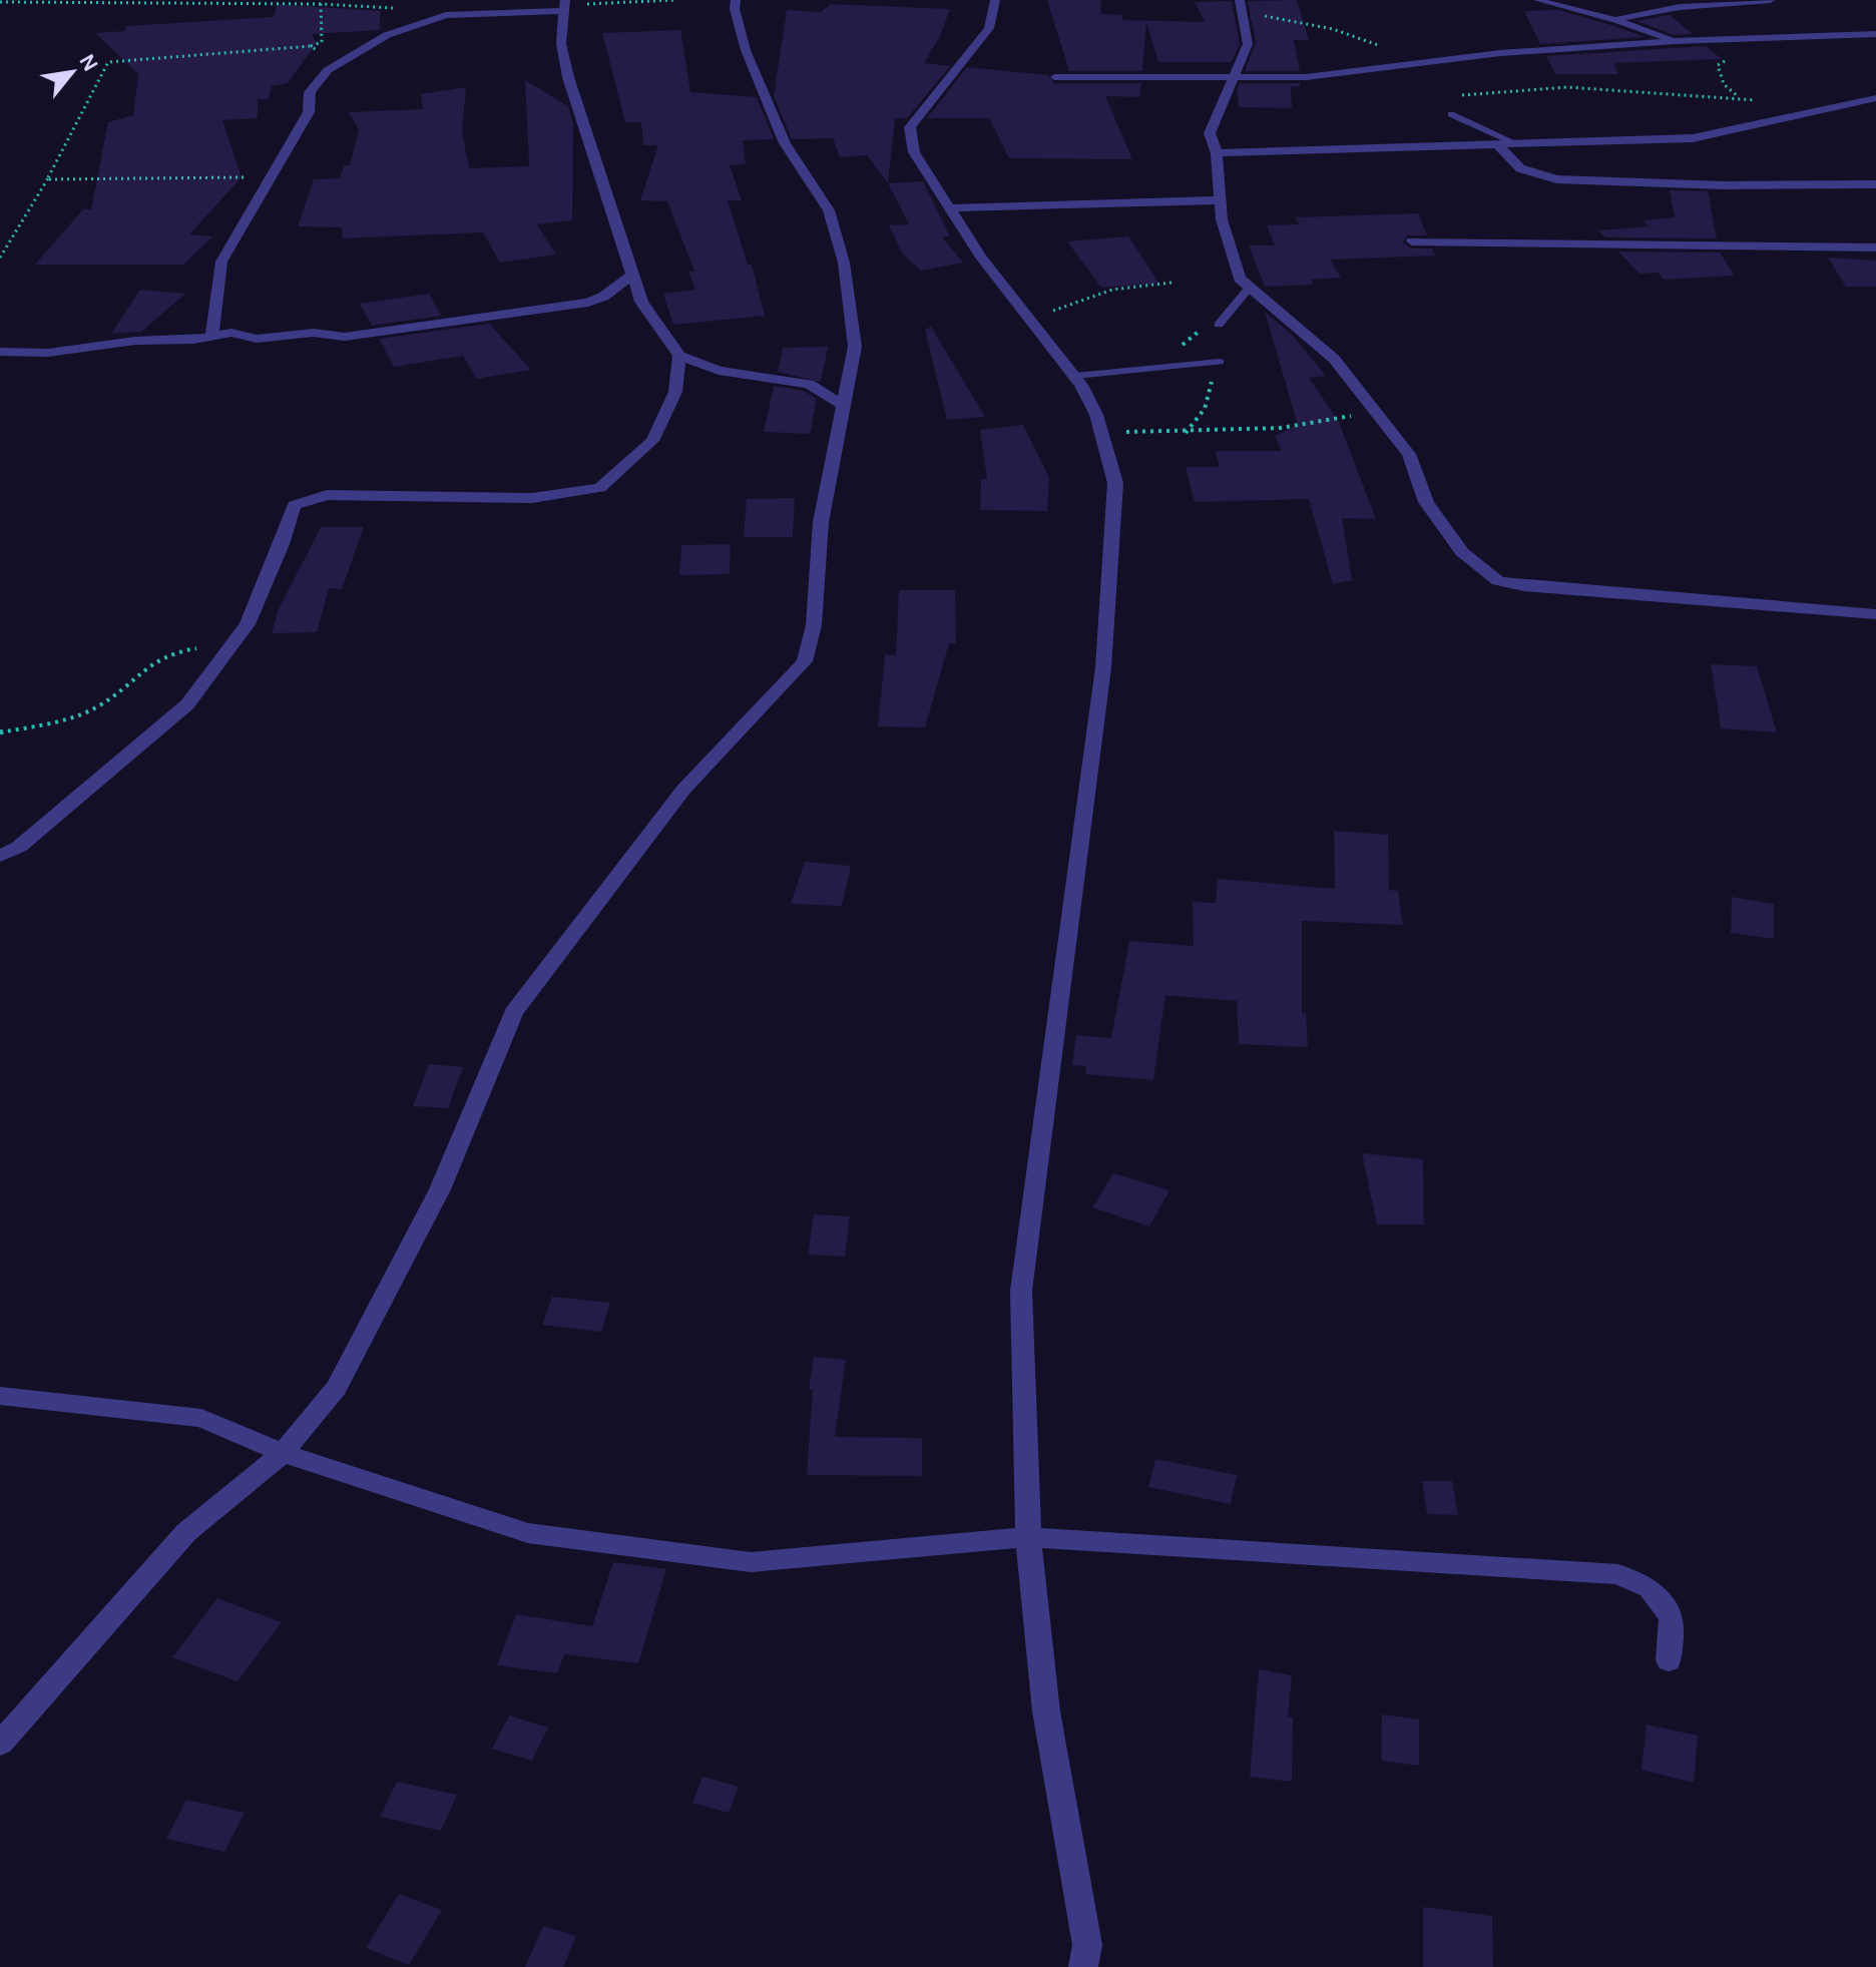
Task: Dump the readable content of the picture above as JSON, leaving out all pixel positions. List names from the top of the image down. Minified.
{"north":"top right"}
